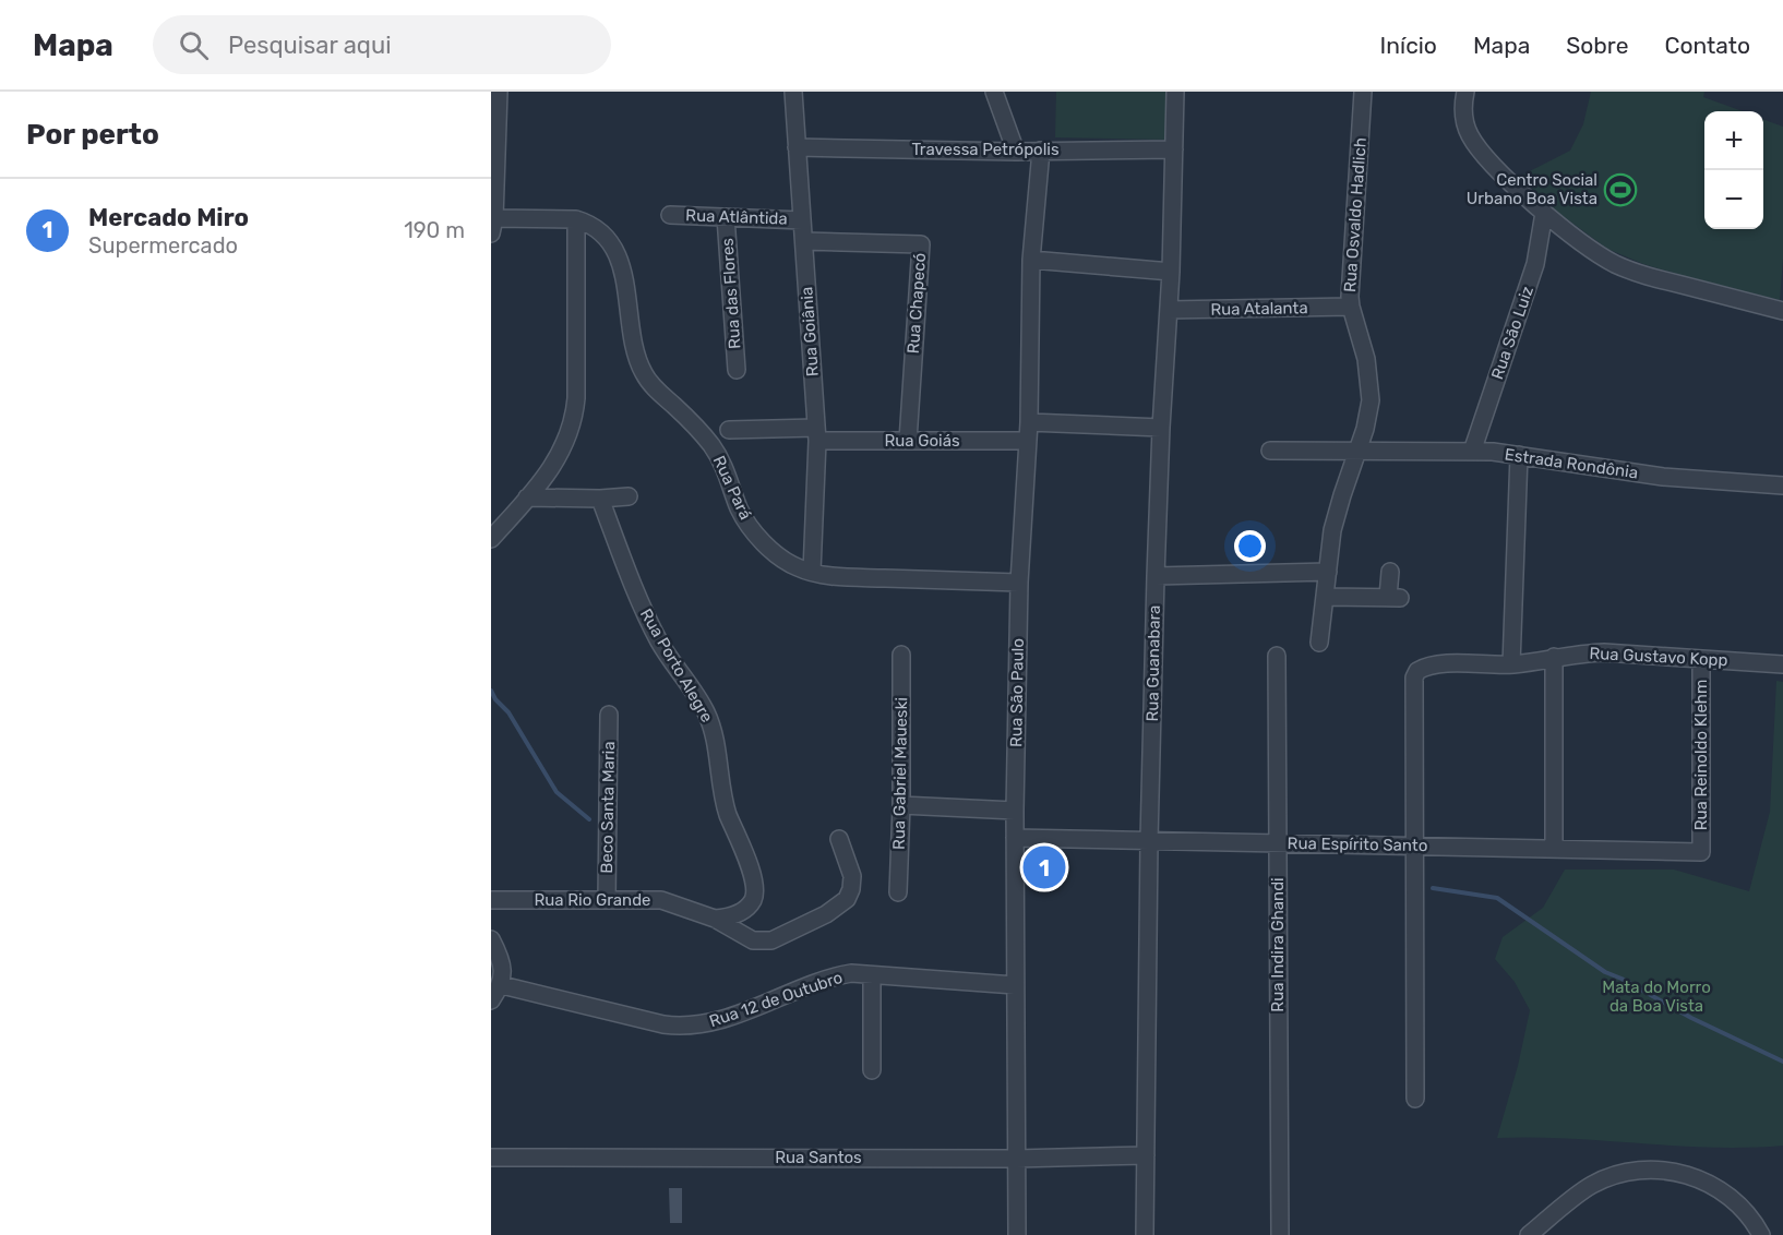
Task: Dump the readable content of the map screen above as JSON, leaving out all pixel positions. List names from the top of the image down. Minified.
{"streets":{"street":["Travessa Petrópolis","Rua Osvaldo Hadlich","Rua Atlântida","Rua das Flores","Rua Chapecó","Rua Atalanta","Rua Goiânia","Rua São Luiz","Rua Goiás","Estrada Rondônia","Rua Pará","Rua Gustavo Kopp","Rua Guanabara","Rua Porto Alegre","Rua São Paulo","Rua Reinoldo Klehm","Rua Gabriel Maueski","Beco Santa Maria","Rua Espírito Santo","Rua Rio Grande","Rua Indira Ghandi","Rua 12 de Outubro","Rua Santos"]},"crossings":[["Travessa Petrópolis","Rua Goiânia"],["Travessa Petrópolis","Rua Guanabara"],["Travessa Petrópolis","Rua São Paulo"],["Rua Osvaldo Hadlich","Rua Atalanta"],["Rua Osvaldo Hadlich","Estrada Rondônia"],["Rua Atlântida","Rua das Flores"],["Rua Atlântida","Rua Goiânia"],["Rua Chapecó","Rua Goiânia"],["Rua Chapecó","Rua Goiás"],["Rua Atalanta","Rua Guanabara"],["Rua Goiânia","Rua Goiás"],["Rua Goiânia","Rua Pará"],["Rua São Luiz","Estrada Rondônia"],["Rua Goiás","Rua São Paulo"],["Rua Pará","Rua São Paulo"],["Rua Gustavo Kopp","Rua Reinoldo Klehm"],["Rua Gustavo Kopp","Rua Espírito Santo"],["Rua Guanabara","Rua Espírito Santo"],["Rua Guanabara","Rua Santos"],["Rua Porto Alegre","Rua Rio Grande"],["Rua São Paulo","Rua Espírito Santo"],["Rua São Paulo","Rua 12 de Outubro"],["Rua São Paulo","Rua Santos"],["Rua Reinoldo Klehm","Rua Espírito Santo"],["Beco Santa Maria","Rua Rio Grande"],["Rua Espírito Santo","Rua Indira Ghandi"]],"parks":["Mata do Morro da Boa Vista"],"places":{"sports":["Centro Social Urbano Boa Vista"]},"page":{"header":"Mapa","search":"Pesquisar aqui","nav":["Início","Mapa","Sobre","Contato"],"heading":"Por perto","map_buttons":["+","−"],"list":[{"mark":"1","name":"Mercado Miro","note":"Supermercado","value":"190 m"}],"pins":"1"}}
